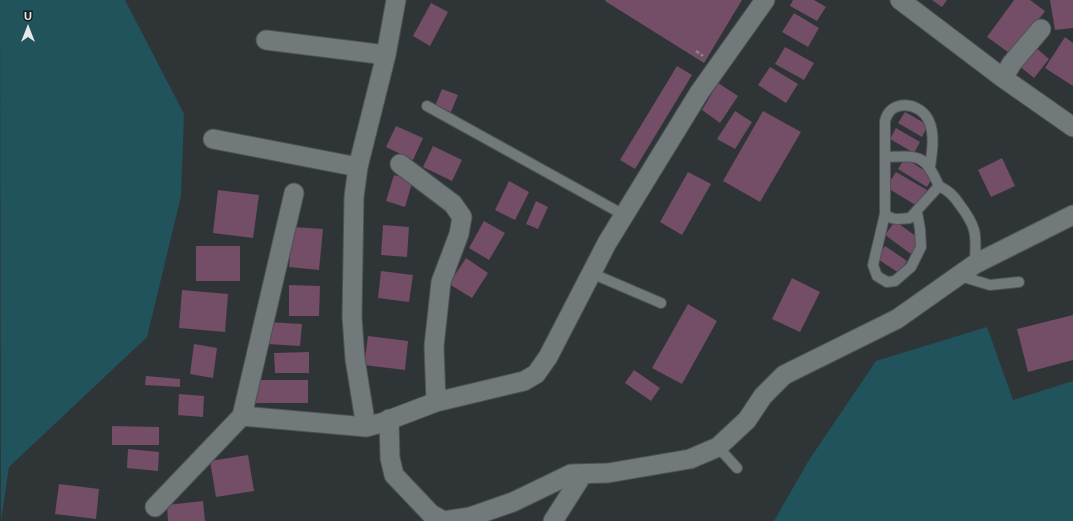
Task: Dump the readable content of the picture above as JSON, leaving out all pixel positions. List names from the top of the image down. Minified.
{"north":"top"}
